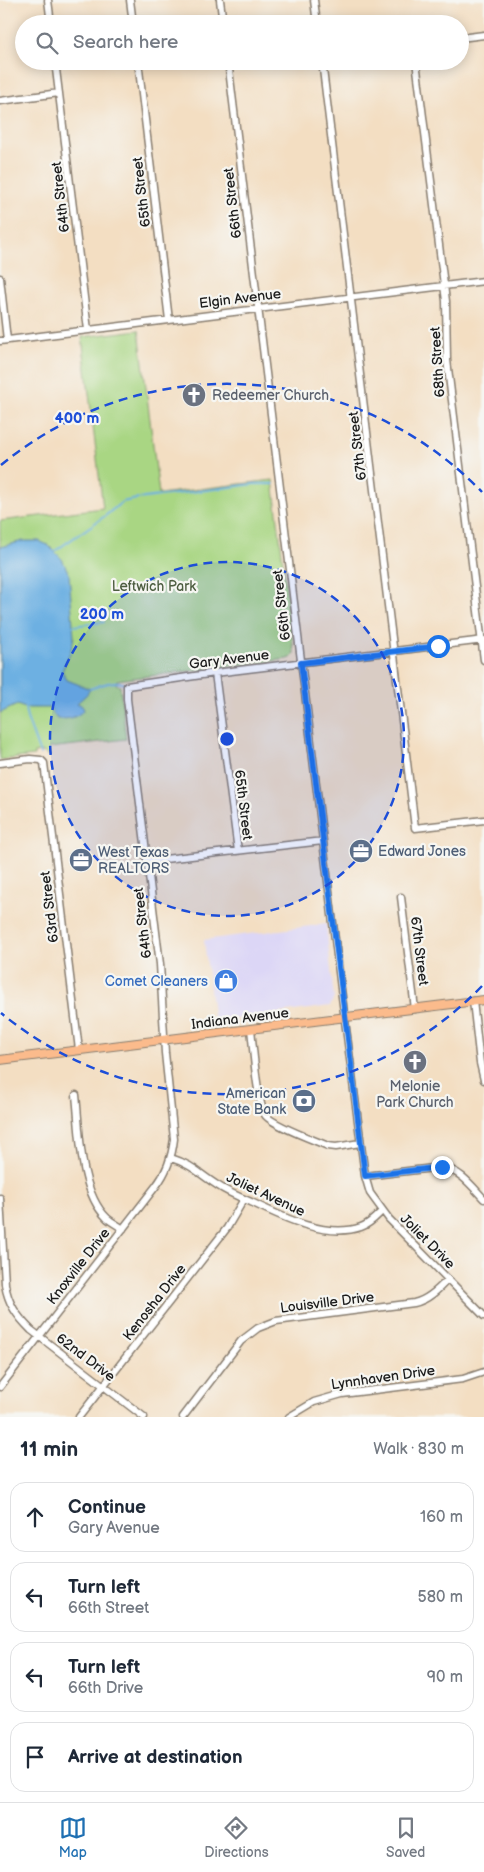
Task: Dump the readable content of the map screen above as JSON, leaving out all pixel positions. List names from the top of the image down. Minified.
{"streets":{"main road":["Indiana Avenue"],"street":["65th Street","64th Street","66th Street","Elgin Avenue","68th Street","67th Street","Gary Avenue","63rd Street","Joliet Avenue","Joliet Drive","Knoxville Drive","Kenosha Drive","Louisville Drive","62nd Drive","Lynnhaven Drive"]},"crossings":[["65th Street","Elgin Avenue"],["65th Street","Gary Avenue"],["64th Street","Elgin Avenue"],["64th Street","Gary Avenue"],["64th Street","Indiana Avenue"],["64th Street","Joliet Avenue"],["64th Street","Knoxville Drive"],["66th Street","Elgin Avenue"],["66th Street","Gary Avenue"],["66th Street","Indiana Avenue"],["66th Street","Joliet Drive"],["Elgin Avenue","68th Street"],["Elgin Avenue","67th Street"],["68th Street","Gary Avenue"],["67th Street","Gary Avenue"],["67th Street","Indiana Avenue"],["63rd Street","Indiana Avenue"],["Joliet Avenue","Joliet Drive"],["Joliet Avenue","Knoxville Drive"],["Joliet Avenue","Kenosha Drive"],["Joliet Drive","Louisville Drive"],["Knoxville Drive","62nd Drive"],["Kenosha Drive","62nd Drive"]],"parks":["Leftwich Park"],"places":{"church":["Redeemer Church","Melonie Park Church"],"office":["Edward Jones","West Texas REALTORS"],"shop":["Comet Cleaners"],"bank":["American State Bank"]},"page":{"search":"Search here","heading":["11 min","Walk · 830 m"],"list":[["Continue","Gary Avenue","160 m"],["Turn left","66th Street","580 m"],["Turn left","66th Drive","90 m"],"Arrive at destination"],"nav":["Map","Directions","Saved"]},"rings":["400 m","200 m"]}
